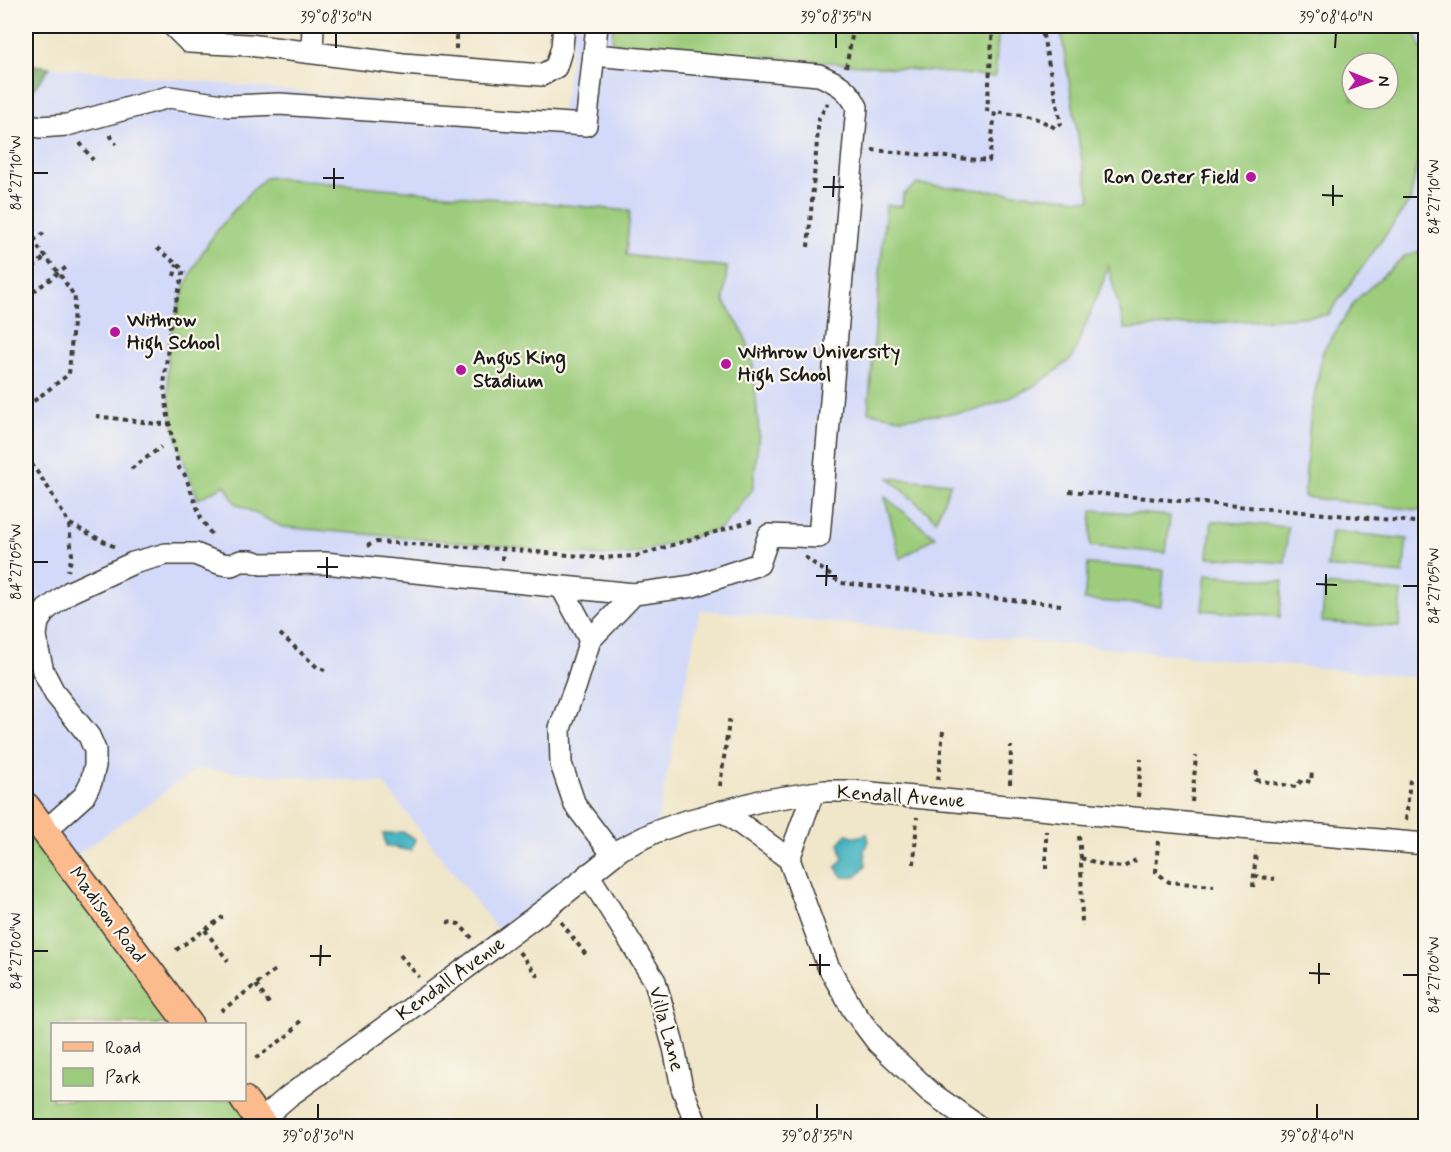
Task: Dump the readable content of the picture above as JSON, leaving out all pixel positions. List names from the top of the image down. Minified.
{"streets":{"main road":["Madison Road"],"street":["Kendall Avenue","Villa Lane"]},"crossings":[["Kendall Avenue","Villa Lane"]],"places":["Ron Oester Field","Withrow High School","Withrow University High School","Angus King Stadium"],"legend":["Road","Park"],"north":"right","coordinates":["39°08'30\"N","39°08'35\"N","39°08'40\"N","84°27'10\"W","84°27'05\"W","84°27'00\"W"]}
